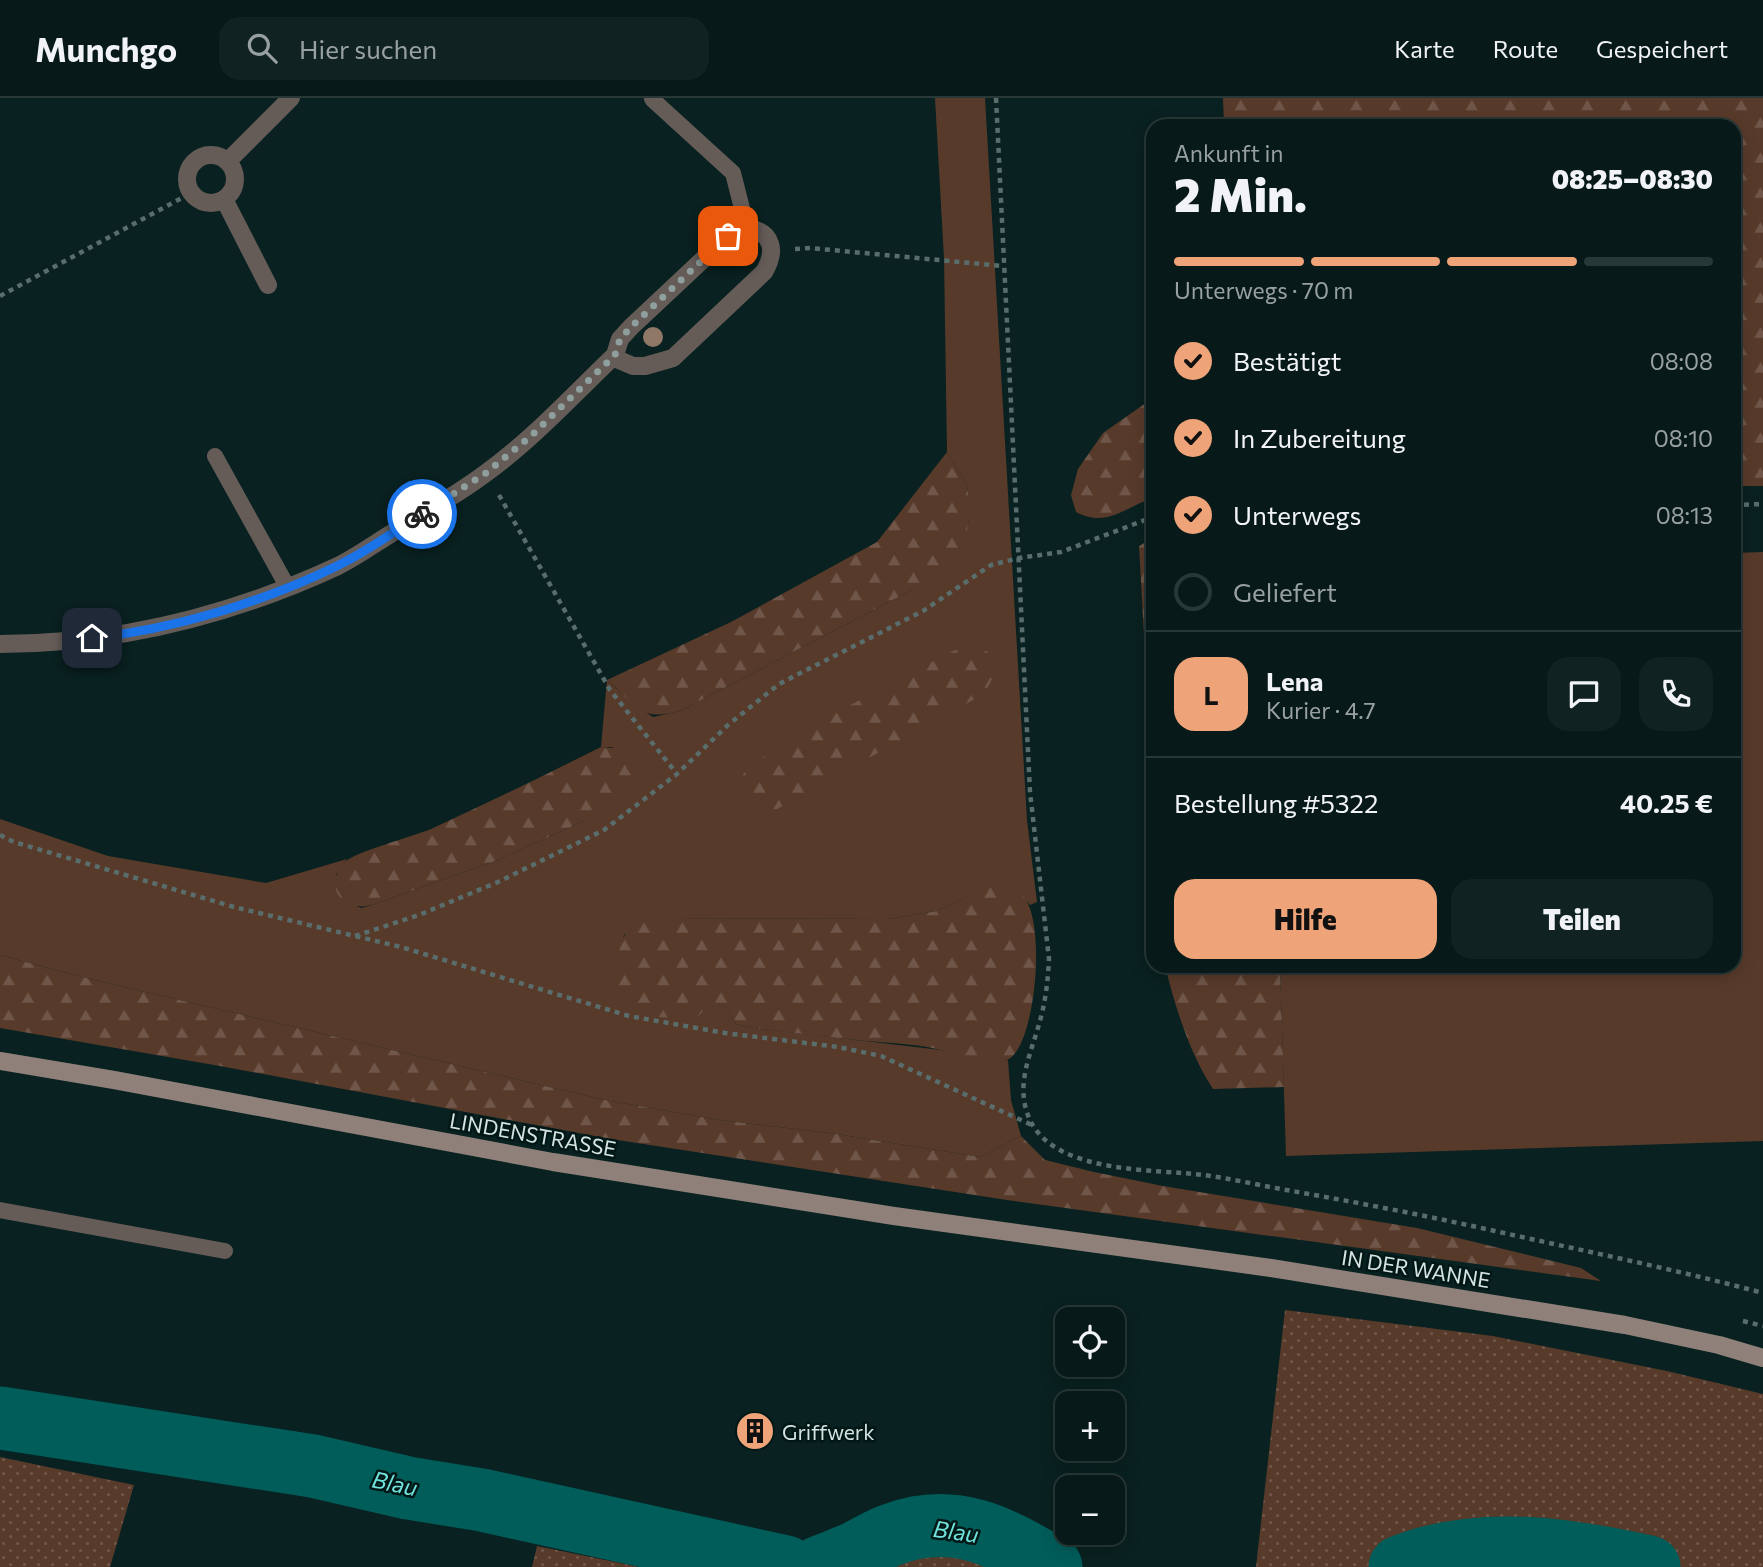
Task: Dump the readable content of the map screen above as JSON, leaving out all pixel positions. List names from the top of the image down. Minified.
{"streets":{"street":["LINDENSTRASSE","IN DER WANNE"]},"crossings":[["LINDENSTRASSE","IN DER WANNE"]],"water":["Blau"],"places":{"building":["Griffwerk"]},"page":{"header":"Munchgo","search":"Hier suchen","nav":["Karte","Route","Gespeichert"],"heading":["2 Min.","Ankunft in","08:25–08:30"],"panel":["Lena","Kurier · 4.7","Bestellung #5322","40.25 €"],"bar":"Unterwegs · 70 m","list":[["Bestätigt","08:08"],["In Zubereitung","08:10"],["Unterwegs","08:13"],"Geliefert"],"round":"L","buttons":["Hilfe","Teilen"],"map_buttons":["+","−"]}}
